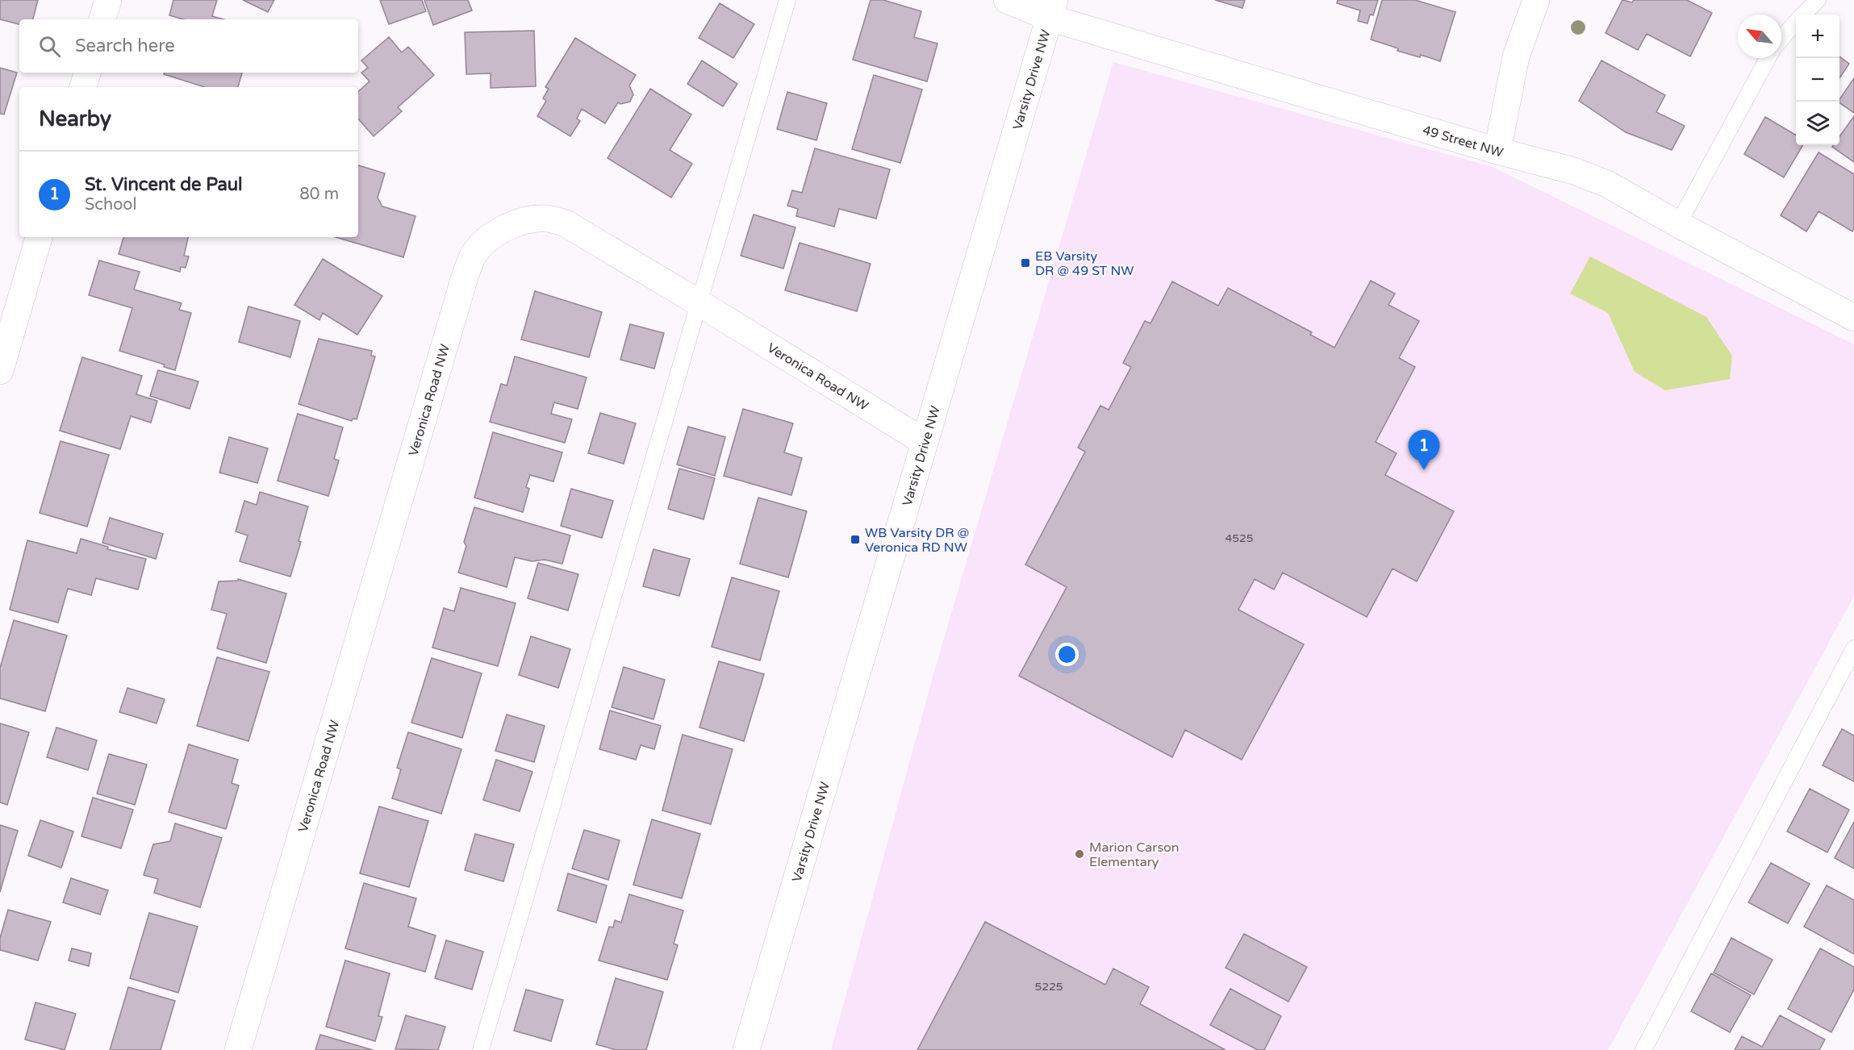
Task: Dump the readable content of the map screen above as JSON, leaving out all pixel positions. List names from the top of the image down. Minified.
{"streets":{"street":["Varsity Drive NW","49 Street NW","Veronica Road NW"]},"crossings":[["Varsity Drive NW","49 Street NW"],["Varsity Drive NW","Veronica Road NW"]],"places":{"transit":["EB Varsity DR @ 49 ST NW","WB Varsity DR @ Veronica RD NW"],"other":["Marion Carson Elementary"]},"house_numbers":["4525","5225"],"north":"top left","page":{"map_buttons":["+","−"],"search":"Search here","heading":"Nearby","list":[{"mark":"1","name":"St. Vincent de Paul","note":"School","value":"80 m"}],"pins":"1"}}
